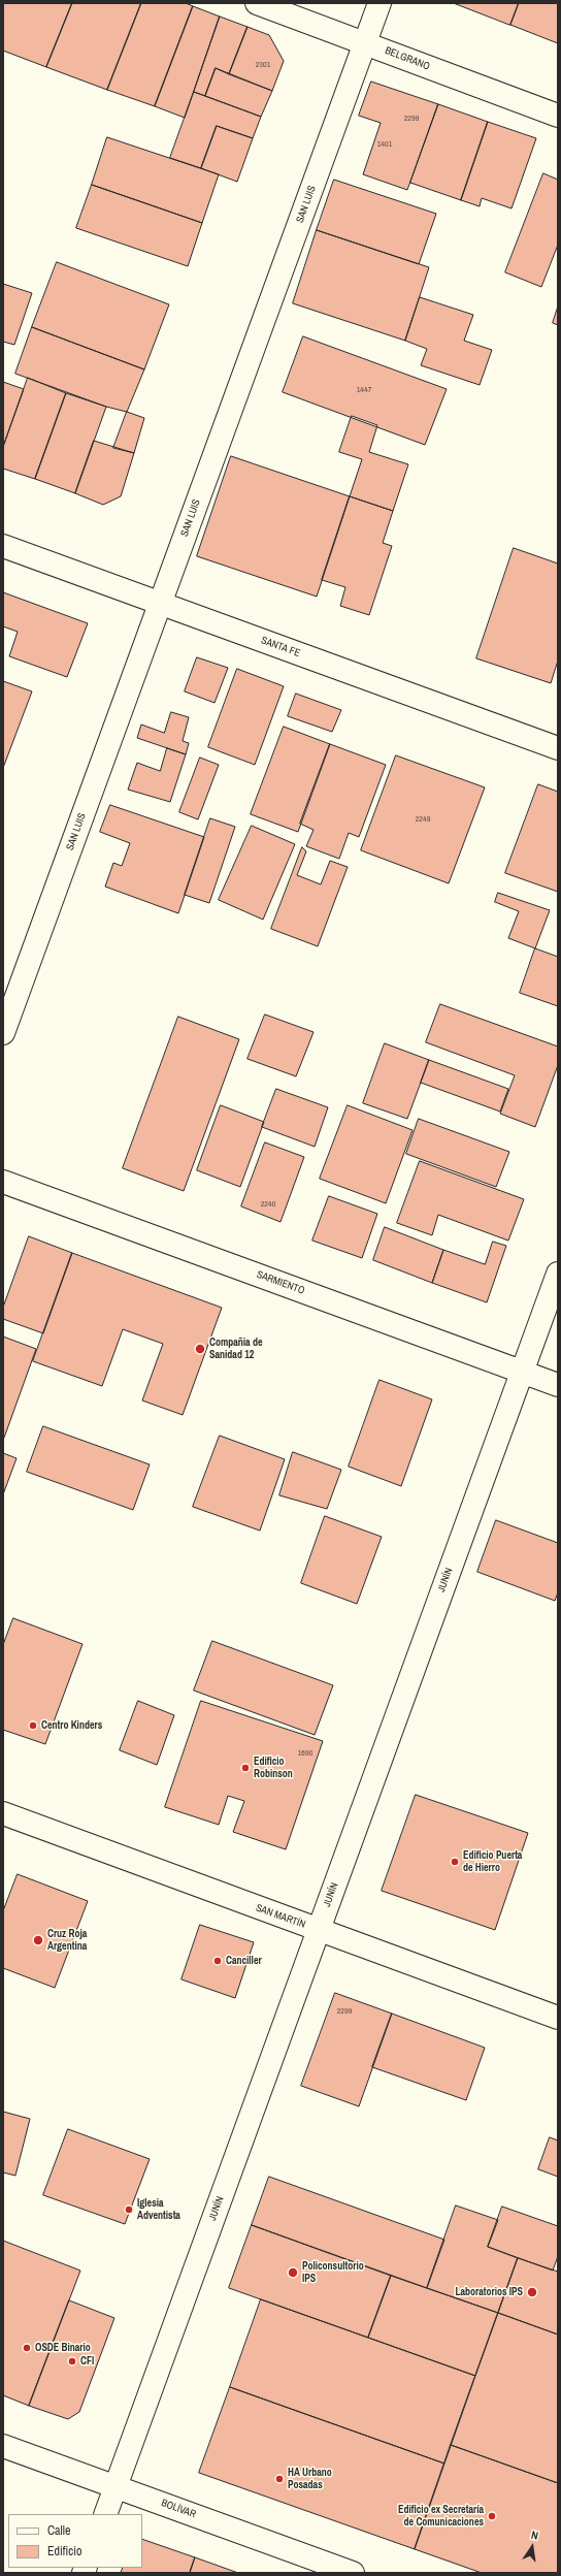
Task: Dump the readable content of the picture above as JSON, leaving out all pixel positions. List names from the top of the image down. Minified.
{"streets":{"street":["BELGRANO","SAN LUIS","SANTA FE","SARMIENTO","JUNÍN","SAN MARTÍN","BOLÍVAR"]},"crossings":[["BELGRANO","SAN LUIS"],["SAN LUIS","SANTA FE"],["SARMIENTO","JUNÍN"],["JUNÍN","SAN MARTÍN"],["JUNÍN","BOLÍVAR"]],"places":["Compañia de Sanidad 12","Centro Kinders","Edificio Robinson","Edificio Puerta de Hierro","Cruz Roja Argentina","Canciller","Iglesia Adventista","Policonsultorio IPS","Laboratorios IPS","OSDE Binario","CFI","HA Urbano Posadas","Edificio ex Secretaría de Comunicaciones"],"house_numbers":["2301","2299","1401","1447","2249","2240","1690","2299"],"legend":["Calle","Edificio"],"north":"top"}
